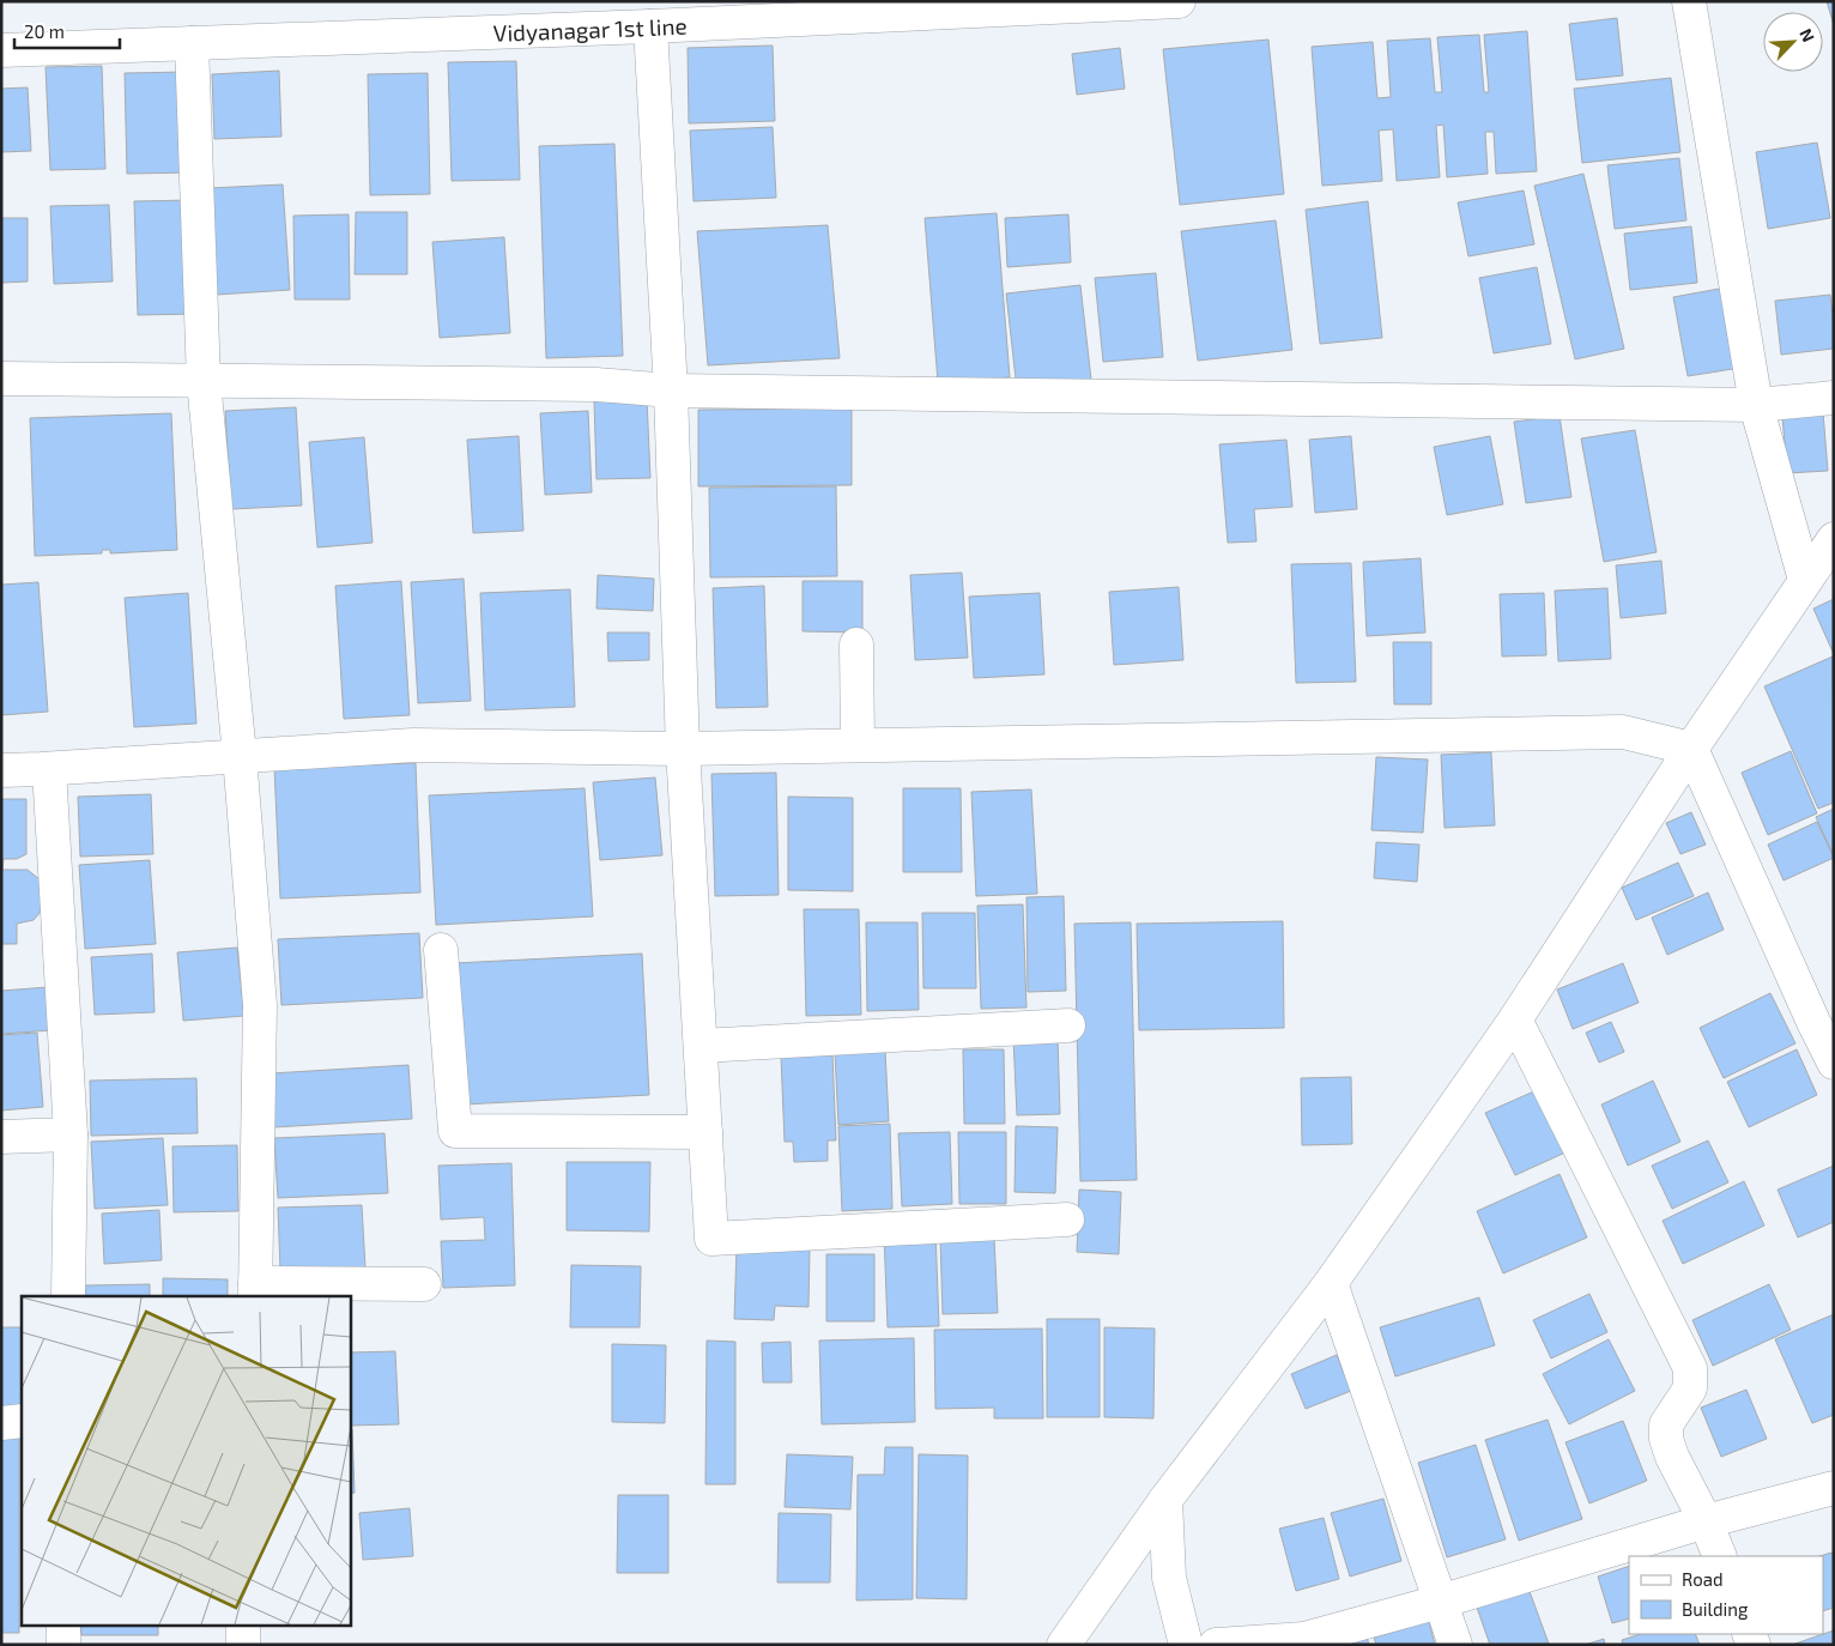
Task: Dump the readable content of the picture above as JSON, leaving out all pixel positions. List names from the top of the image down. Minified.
{"streets":{"street":["Vidyanagar 1st line"]},"legend":["Road","Building"],"scale_bar":"20 m","north":"top right"}
